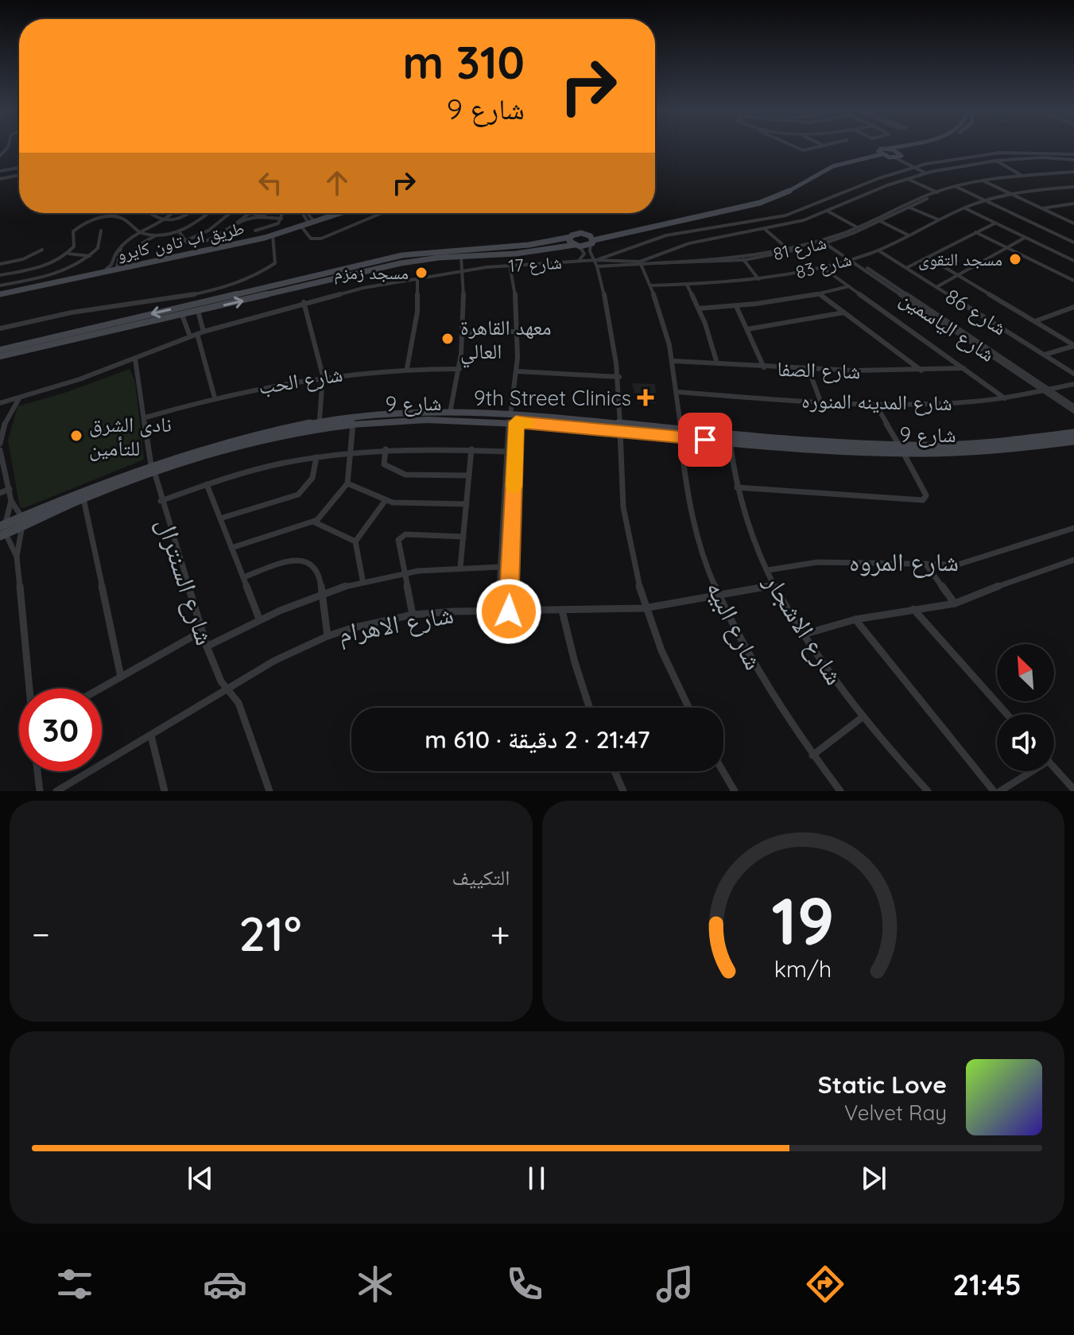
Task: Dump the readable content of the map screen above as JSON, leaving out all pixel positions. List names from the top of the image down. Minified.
{"streets":{"main road":["طريق اب تاون كايرو","شارع 9"],"street":["شارع 81","شارع 17","شارع 83","شارع 86","شارع الياسمين","شارع الصفا","شارع الحب","شارع المدينه المنوره","شارع المروه","شارع السنترال","شارع الاهرام","شارع البيه","شارع الاشجار"]},"crossings":[["شارع 81","شارع 17"],["شارع 81","شارع الياسمين"],["شارع 81","شارع البيه"],["شارع 17","شارع السنترال"],["شارع 17","شارع البيه"],["شارع 83","شارع 86"],["شارع 83","شارع الياسمين"],["شارع 83","شارع البيه"],["شارع الياسمين","شارع المدينه المنوره"],["شارع الصفا","شارع البيه"],["شارع الحب","شارع السنترال"],["شارع المدينه المنوره","شارع البيه"],["شارع 9","شارع السنترال"],["شارع 9","شارع البيه"],["شارع 9","شارع الاشجار"],["شارع المروه","شارع الاشجار"],["شارع السنترال","شارع الاهرام"],["شارع الاهرام","شارع البيه"],["شارع الاهرام","شارع الاشجار"]],"places":{"other":["مسجد التقوى","مسجد زمزم","معهد القاهرة العالي","نادى الشرق للتأمين"],"health":["9th Street Clinics"]},"north":"top left","page":{"turn":["310 m","شارع 9"],"limit":"30","trip":"21:47 · 2 دقيقة · 610 m","tile":"التكييف","heat":["−","21°","+"],"song":["Static Love","Velvet Ray"],"tabs":"21:45","gauge":["19","km/h"]}}
